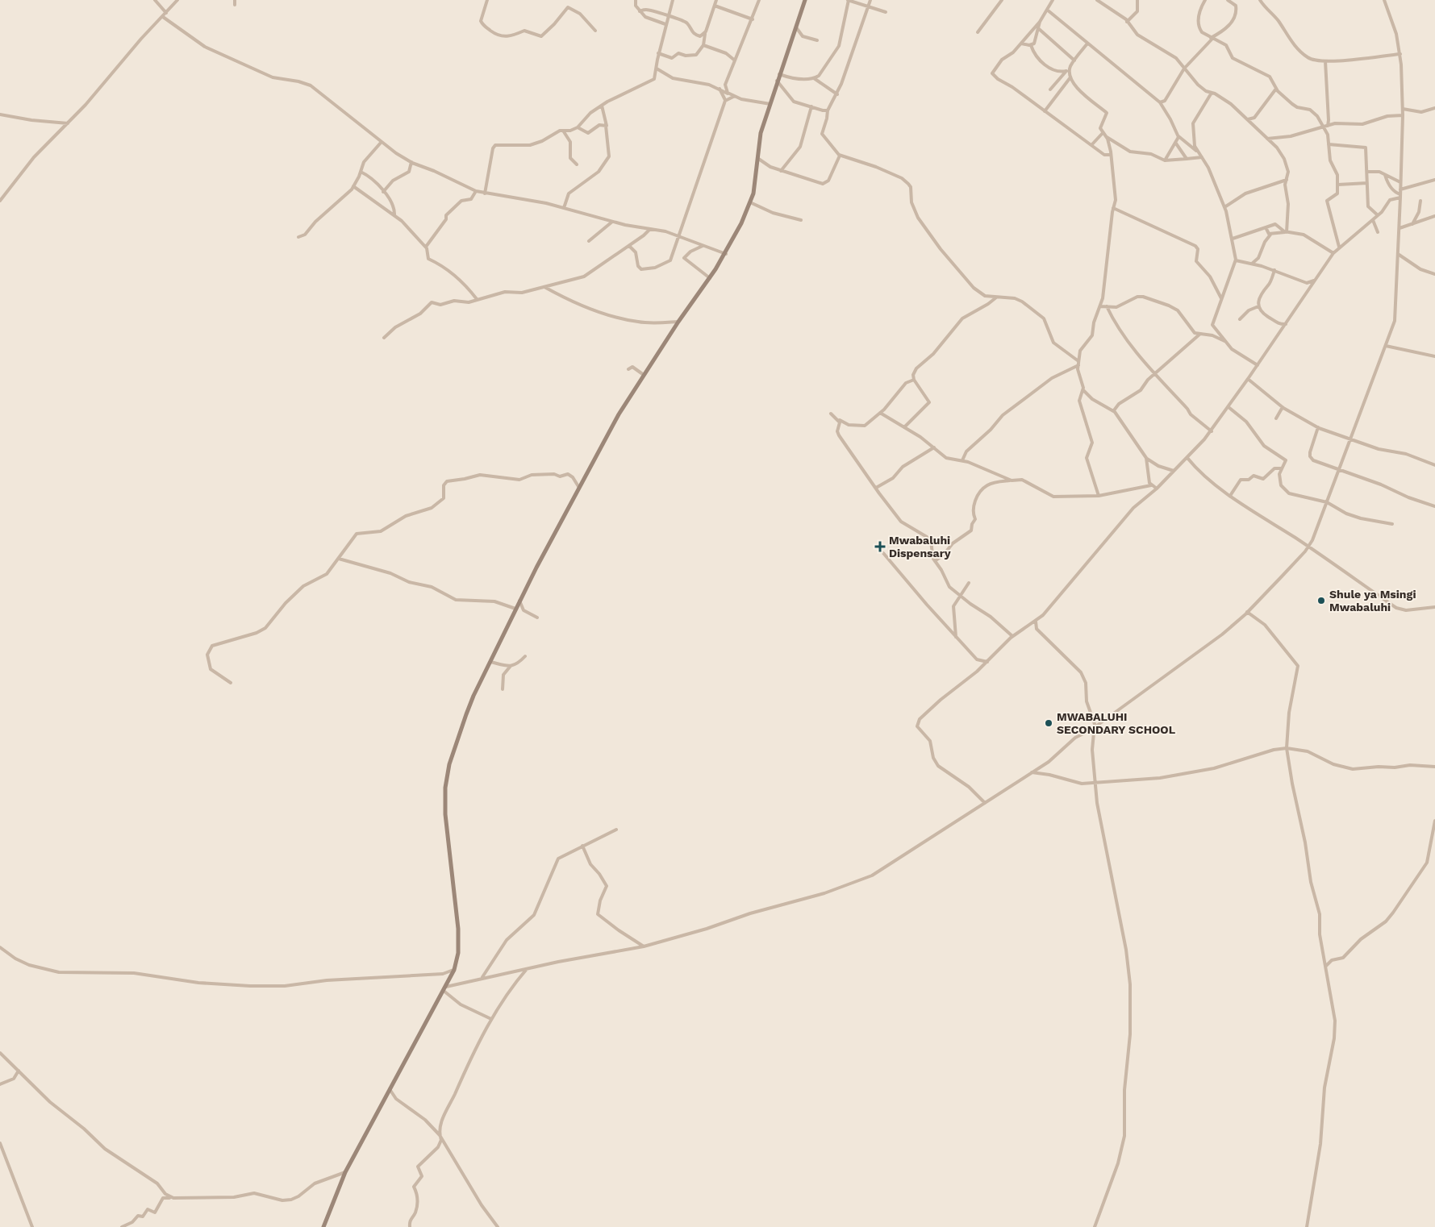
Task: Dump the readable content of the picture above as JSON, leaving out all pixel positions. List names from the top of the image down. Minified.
{"places":{"health":["Mwabaluhi Dispensary"],"other":["Shule ya Msingi Mwabaluhi","MWABALUHI SECONDARY SCHOOL"]}}
